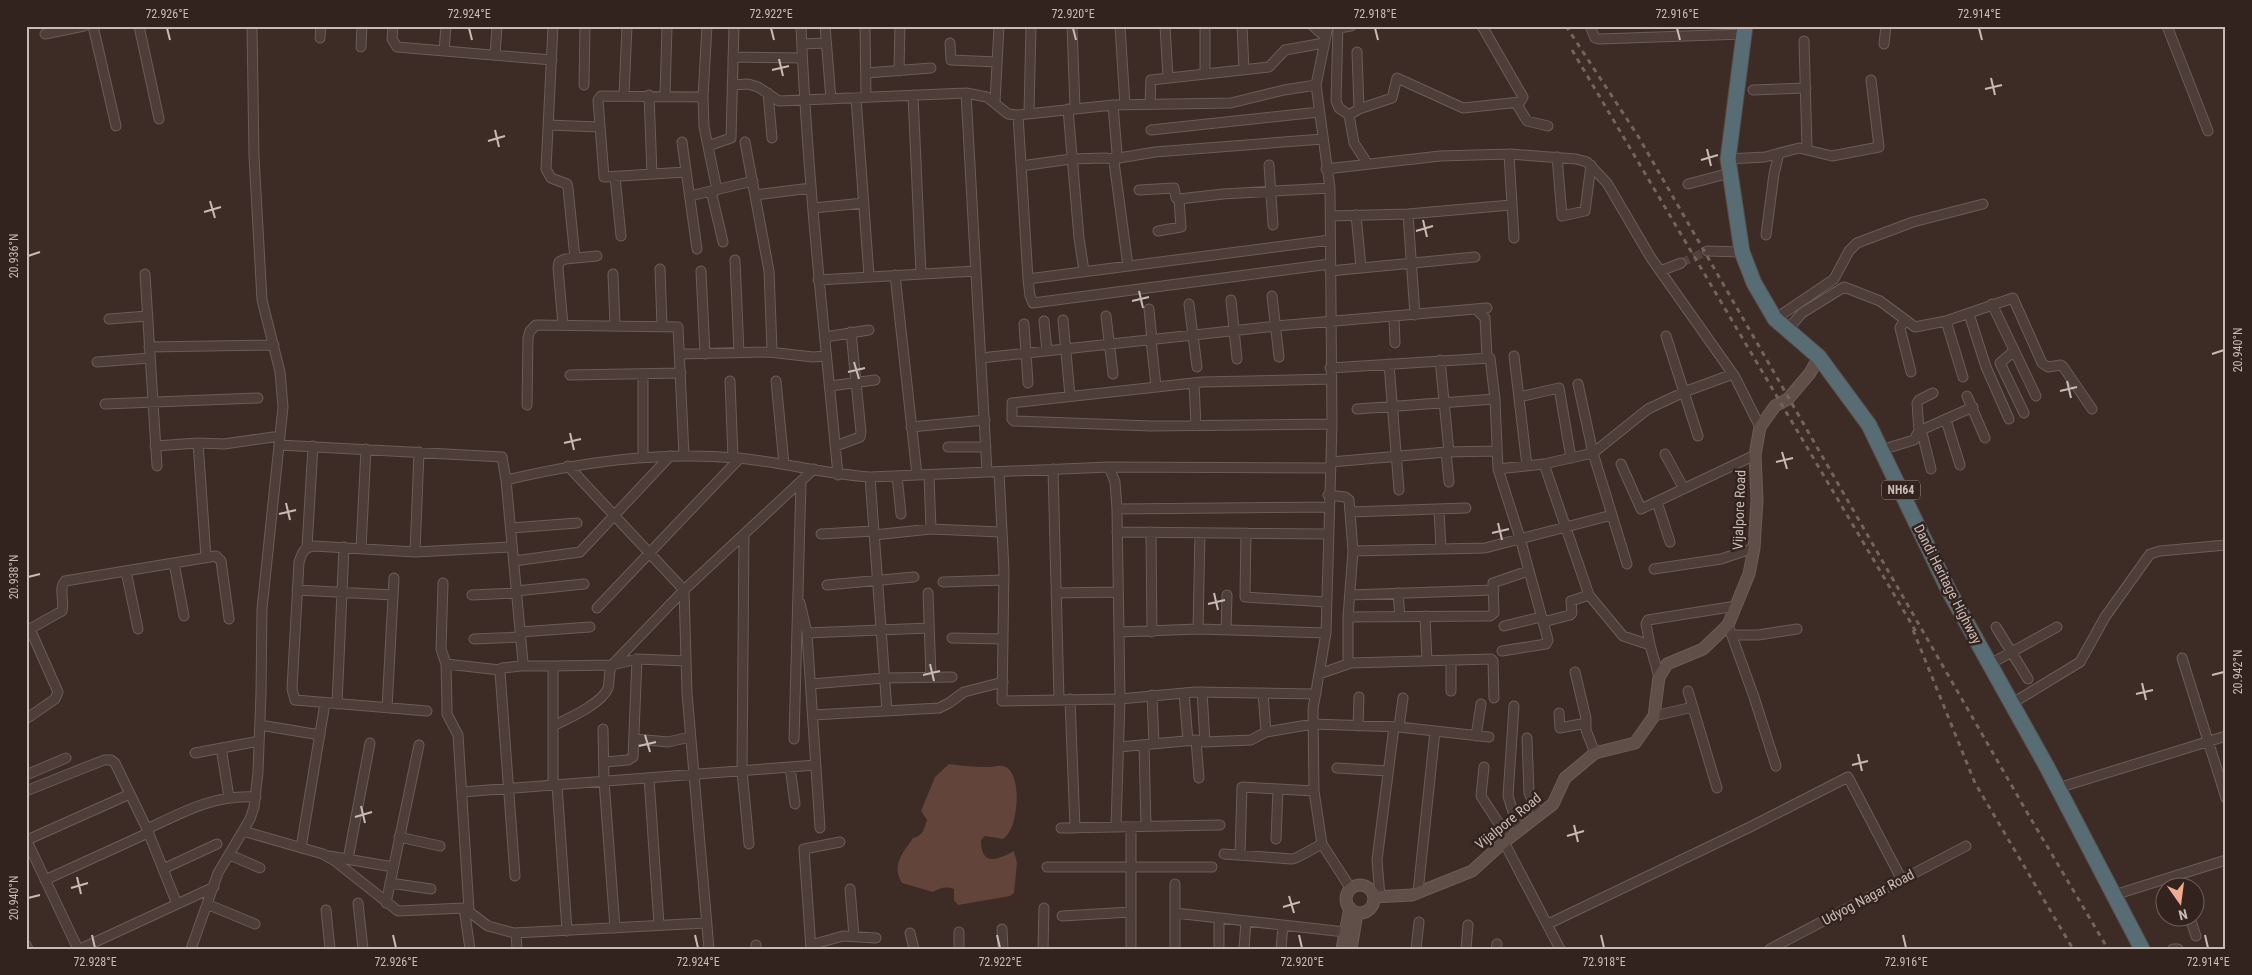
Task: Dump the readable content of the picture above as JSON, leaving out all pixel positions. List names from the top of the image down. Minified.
{"streets":{"highway":["NH64","Dandi Heritage Highway"],"main road":["Vijalpore Road"],"street":["Udyog Nagar Road"]},"crossings":[["Vijalpore Road","Dandi Heritage Highway"]],"north":"bottom","coordinates":["72.926°E","72.924°E","72.922°E","72.920°E","72.918°E","72.916°E","72.914°E","20.936°N","20.940°N","20.938°N","20.942°N","72.928°E"]}
